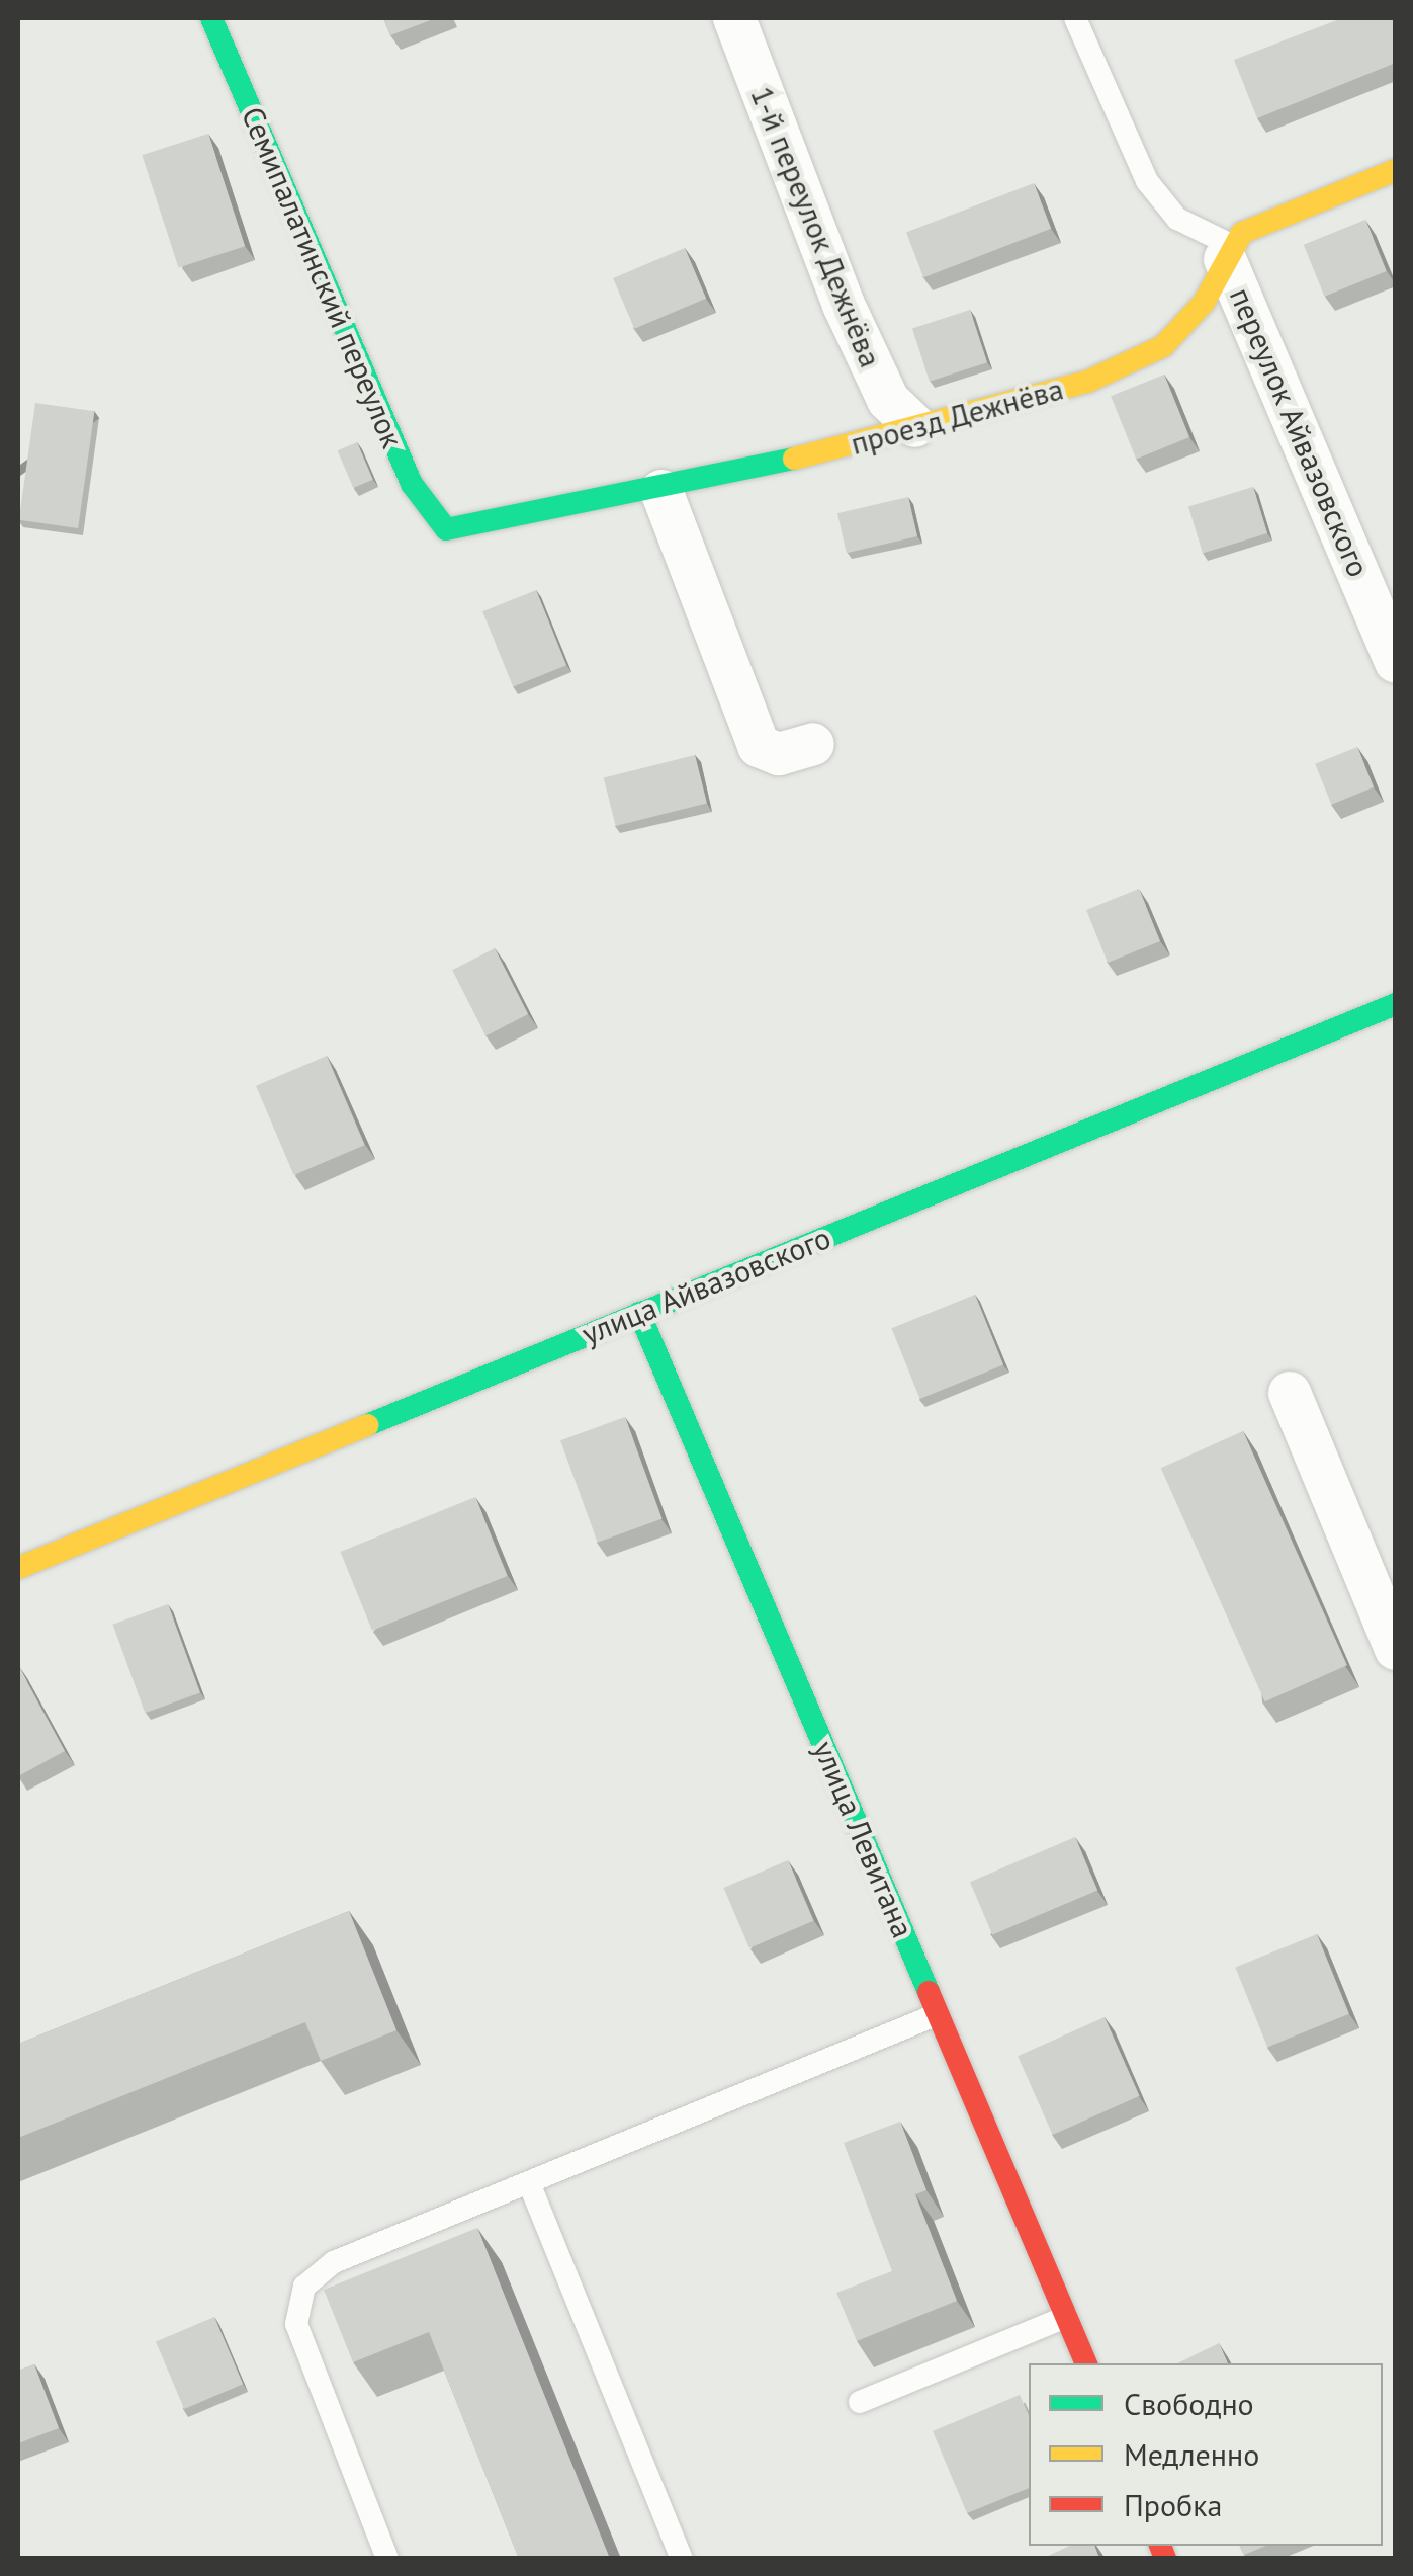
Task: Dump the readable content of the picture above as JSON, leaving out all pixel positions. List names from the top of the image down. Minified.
{"streets":{"street":["1-й переулок Дежнёва","Семипалатинский переулок","проезд Дежнёва","переулок Айвазовского","улица Айвазовского","улица Левитана"]},"crossings":[["1-й переулок Дежнёва","проезд Дежнёва"],["Семипалатинский переулок","проезд Дежнёва"],["проезд Дежнёва","переулок Айвазовского"],["улица Айвазовского","улица Левитана"]],"legend":["Свободно","Медленно","Пробка"]}
